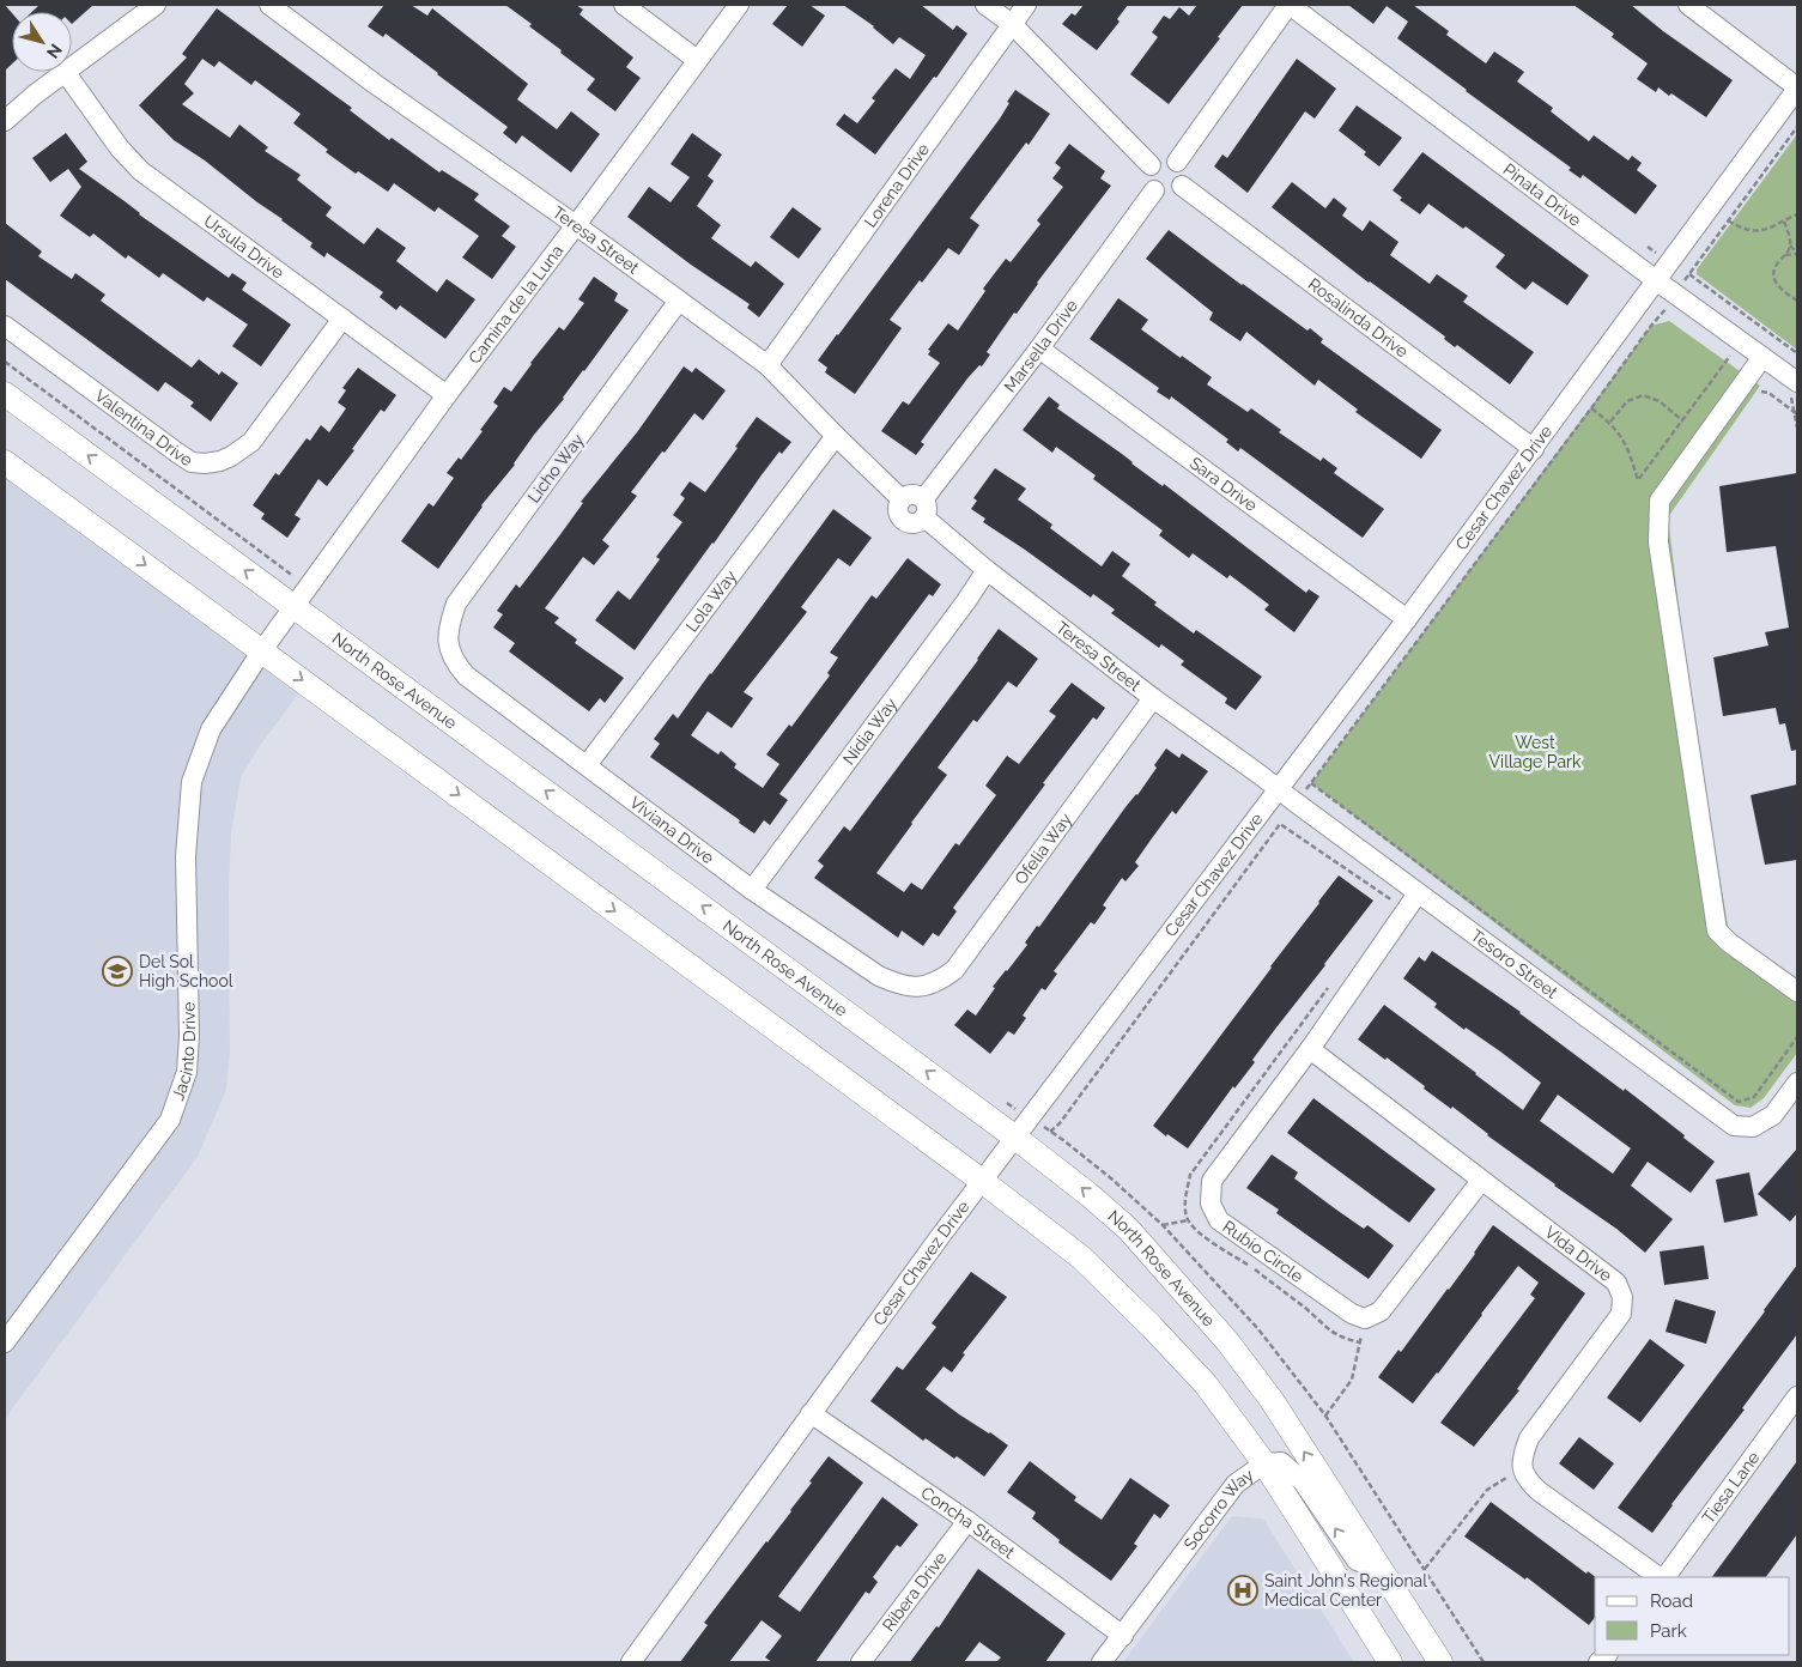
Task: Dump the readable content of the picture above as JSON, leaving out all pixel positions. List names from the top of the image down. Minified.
{"streets":{"main road":["North Rose Avenue"],"street":["Lorena Drive","Pinata Drive","Teresa Street","Ursula Drive","Camina de la Luna","Rosalinda Drive","Marsella Drive","Valentina Drive","Licho Way","Sara Drive","Cesar Chavez Drive","Lola Way","Nidia Way","Viviana Drive","Ofelia Way","Tesoro Street","Jacinto Drive","Rubio Circle","Vida Drive","Tiesa Lane","Socorro Way","Concha Street","Ribera Drive"]},"crossings":[["Lorena Drive","Teresa Street"],["Pinata Drive","Cesar Chavez Drive"],["Teresa Street","Camina de la Luna"],["Teresa Street","Marsella Drive"],["Teresa Street","Licho Way"],["Teresa Street","Cesar Chavez Drive"],["Teresa Street","Lola Way"],["Teresa Street","Nidia Way"],["Teresa Street","Ofelia Way"],["Teresa Street","Tesoro Street"],["Ursula Drive","Camina de la Luna"],["Ursula Drive","Valentina Drive"],["Camina de la Luna","North Rose Avenue"],["Camina de la Luna","Jacinto Drive"],["Rosalinda Drive","Marsella Drive"],["Rosalinda Drive","Cesar Chavez Drive"],["Marsella Drive","Sara Drive"],["Licho Way","Viviana Drive"],["Sara Drive","Cesar Chavez Drive"],["Cesar Chavez Drive","North Rose Avenue"],["Cesar Chavez Drive","Tesoro Street"],["Cesar Chavez Drive","Concha Street"],["Lola Way","Viviana Drive"],["North Rose Avenue","Jacinto Drive"],["North Rose Avenue","Socorro Way"],["Nidia Way","Viviana Drive"],["Viviana Drive","Ofelia Way"],["Tesoro Street","Rubio Circle"],["Rubio Circle","Vida Drive"],["Socorro Way","Concha Street"],["Concha Street","Ribera Drive"]],"one_way":["Socorro Way"],"parks":["West Village Park"],"places":{"school or university":["Del Sol High School"],"hospital":["Saint John's Regional Medical Center"]},"legend":["Road","Park"],"north":"bottom right"}
